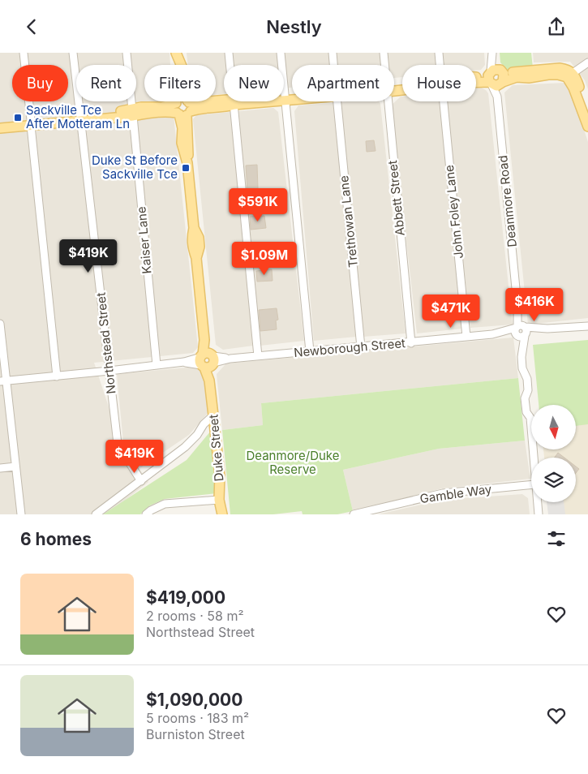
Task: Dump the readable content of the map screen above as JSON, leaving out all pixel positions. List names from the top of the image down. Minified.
{"streets":{"main road":["Duke Street"],"street":["Abbett Street","Deanmore Road","John Foley Lane","Trethowan Lane","Kaiser Lane","Northstead Street","Newborough Street","Gamble Way"]},"crossings":[["Abbett Street","Newborough Street"],["Deanmore Road","Newborough Street"],["John Foley Lane","Newborough Street"],["Trethowan Lane","Newborough Street"],["Kaiser Lane","Newborough Street"],["Northstead Street","Newborough Street"],["Newborough Street","Duke Street"]],"parks":["Deanmore/Duke Reserve"],"places":{"transit":["Sackville Tce After Motteram Ln","Duke St Before Sackville Tce"]},"north":"bottom","page":{"header":"Nestly","chip":["Buy","Rent","Filters","New","Apartment","House"],"price":["$591K","$419K","$1.09M","$416K","$471K","$419K"],"heading":"6 homes","list":[{"name":"$419,000","note":"2 rooms · 58 m² · Northstead Street"},{"name":"$1,090,000","note":"5 rooms · 183 m² · Burniston Street"}]}}
